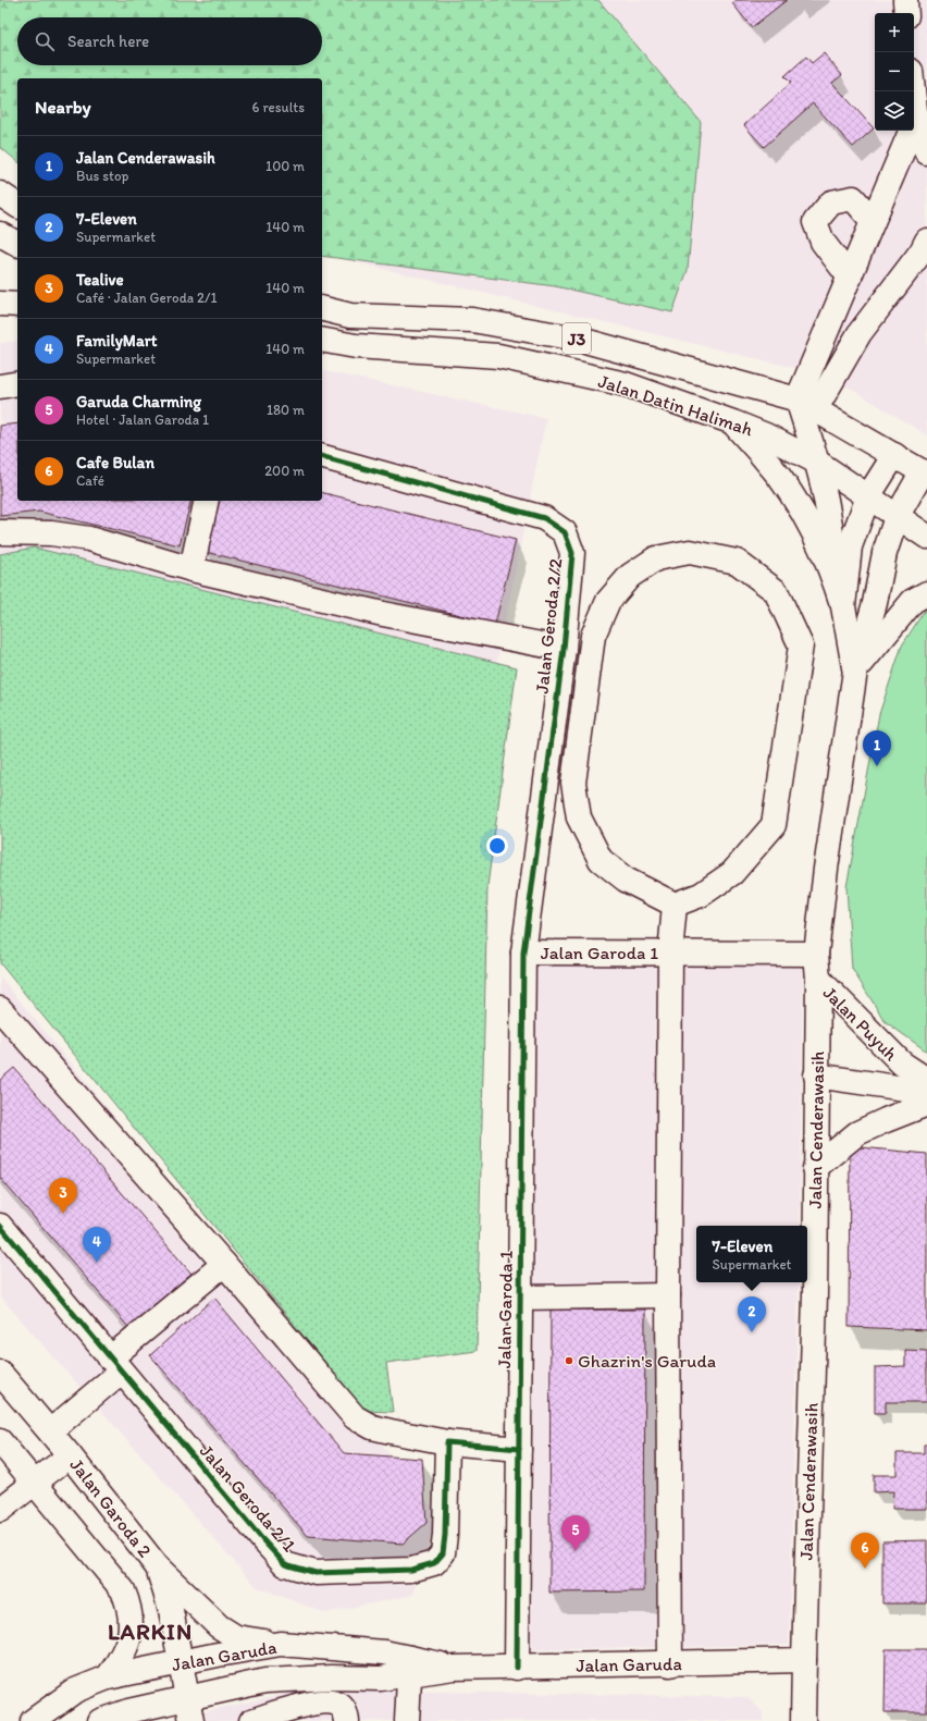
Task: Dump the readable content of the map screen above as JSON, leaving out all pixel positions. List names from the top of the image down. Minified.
{"streets":{"main road":["J3","Jalan Datin Halimah","Jalan Geroda 2/2","Jalan Garoda 1","Jalan Puyuh","Jalan Cenderawasih","Jalan Geroda 2/1","Jalan Garoda 2","Jalan Garuda"]},"crossings":[["Jalan Datin Halimah","Jalan Cenderawasih"],["Jalan Geroda 2/2","Jalan Garoda 1"],["Jalan Garoda 1","Jalan Cenderawasih"],["Jalan Garoda 1","Jalan Garuda"],["Jalan Puyuh","Jalan Cenderawasih"],["Jalan Cenderawasih","Jalan Garuda"],["Jalan Garoda 2","Jalan Garuda"]],"districts":["LARKIN"],"places":["Ghazrin's Garuda"],"page":{"map_buttons":["+","−"],"search":"Search here","heading":["Nearby","6 results"],"list":[{"mark":"1","name":"Jalan Cenderawasih","note":"Bus stop","value":"100 m"},{"mark":"2","name":"7-Eleven","note":"Supermarket","value":"140 m"},{"mark":"3","name":"Tealive","note":"Café · Jalan Geroda 2/1","value":"140 m"},{"mark":"4","name":"FamilyMart","note":"Supermarket","value":"140 m"},{"mark":"5","name":"Garuda Charming","note":"Hotel · Jalan Garoda 1","value":"180 m"},{"mark":"6","name":"Cafe Bulan","note":"Café","value":"200 m"}],"pins":["1","3","4","2","5","6"],"popup":["7-Eleven","Supermarket"]}}
